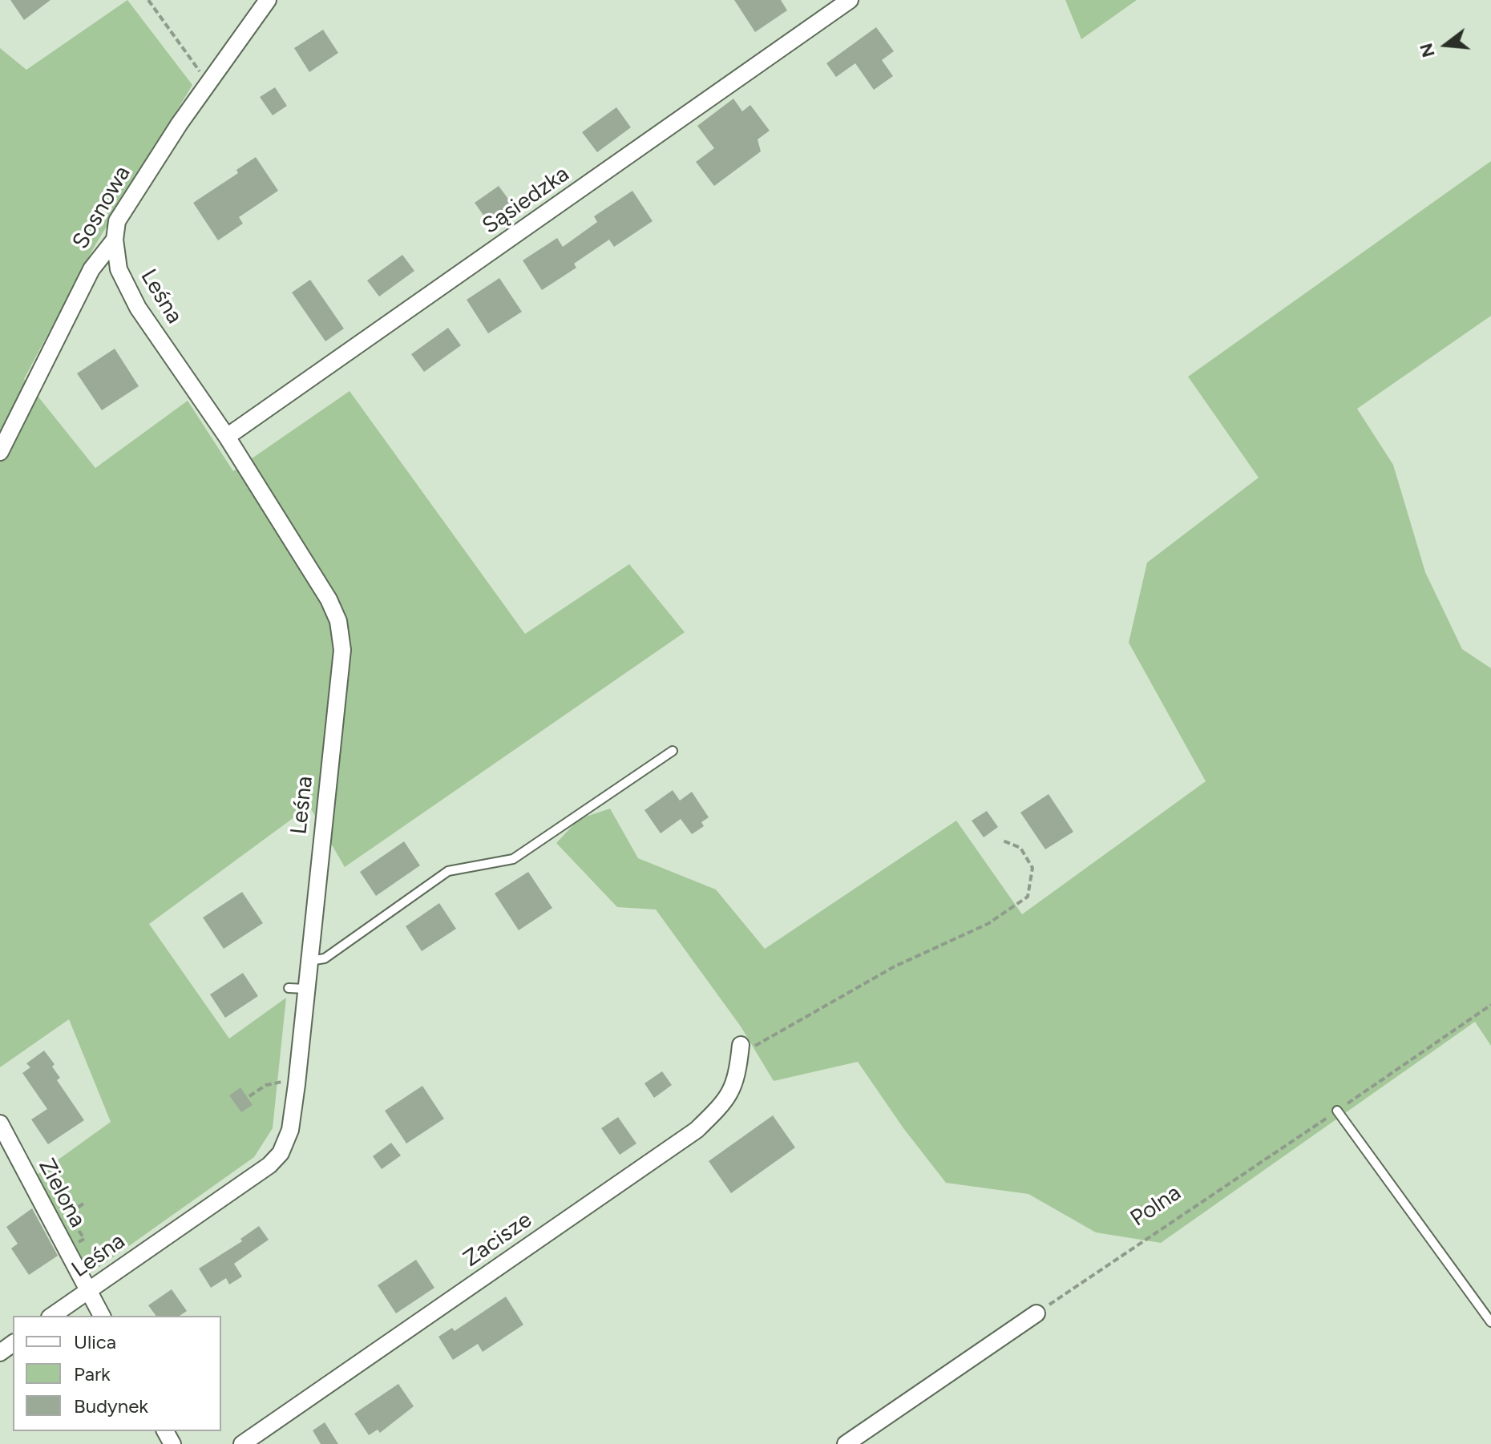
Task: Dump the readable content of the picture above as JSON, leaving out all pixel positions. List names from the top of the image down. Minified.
{"streets":{"street":["Sąsiedzka","Sosnowa","Leśna","Zielona","Zacisze"],"path":["Polna"]},"crossings":[["Sąsiedzka","Leśna"],["Sosnowa","Leśna"],["Leśna","Zielona"]],"legend":["Ulica","Park","Budynek"],"north":"left"}
